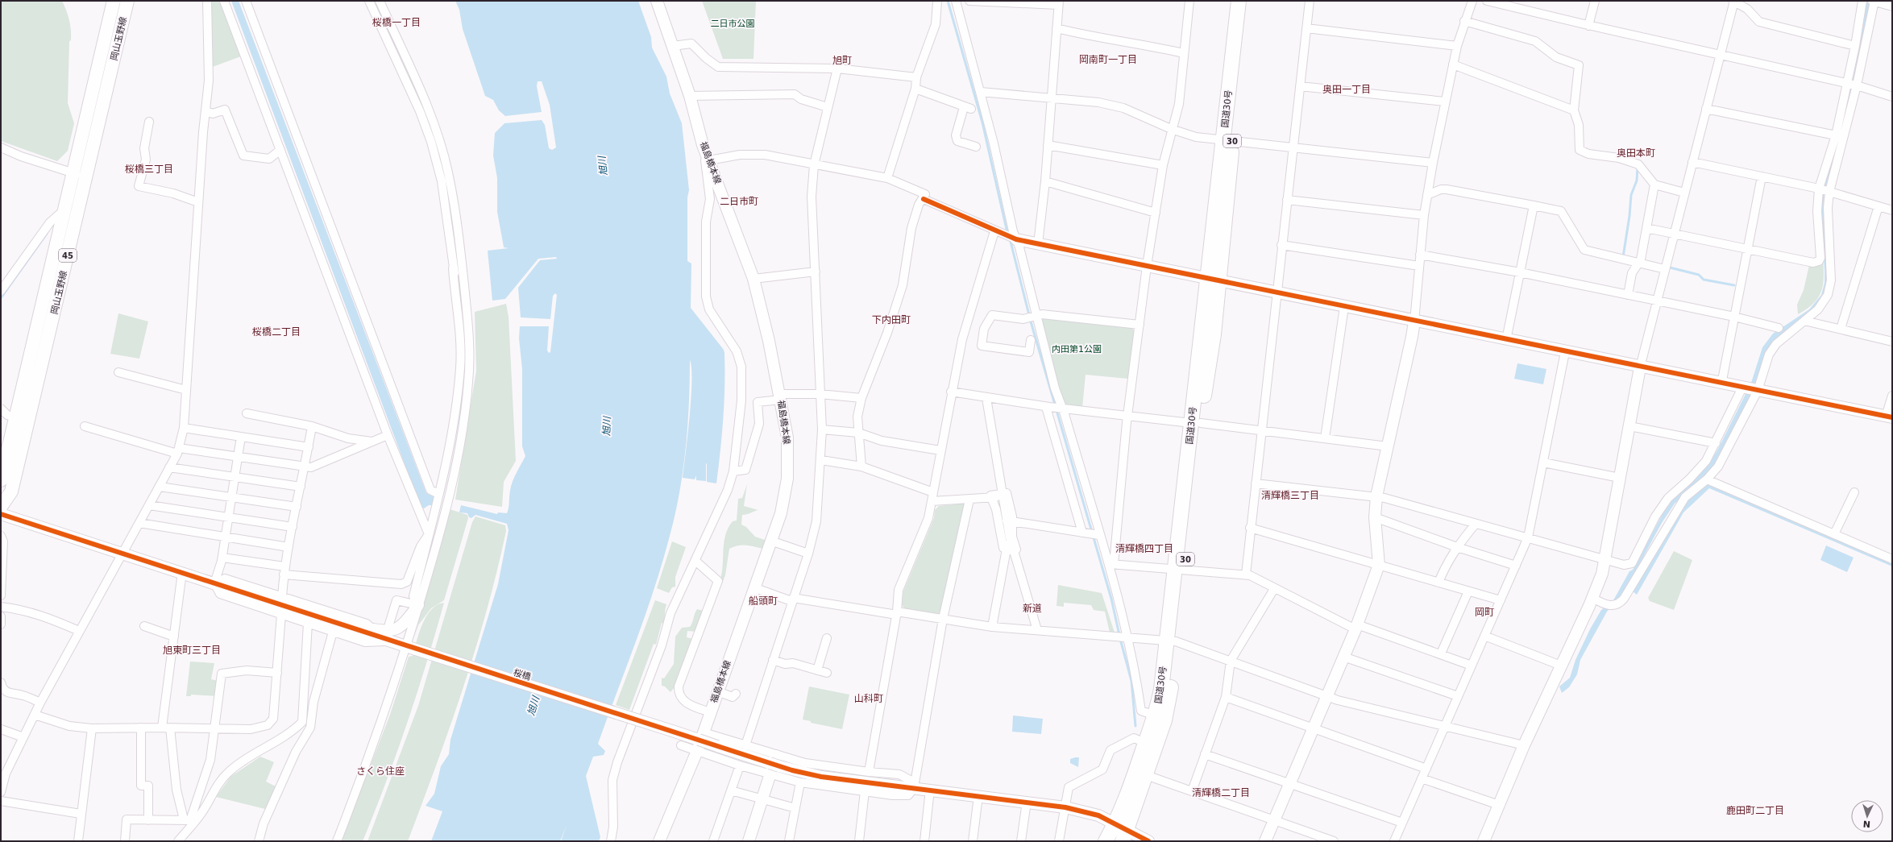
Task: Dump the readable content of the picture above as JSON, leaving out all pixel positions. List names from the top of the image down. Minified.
{"streets":{"highway":["国道30号","30"],"main road":["岡山玉野線","45"],"street":["福島橋本線","桜橋"]},"crossings":[["国道30号","桜橋"],["福島橋本線","桜橋"]],"districts":["桜橋一丁目","岡南町一丁目","旭町","奥田一丁目","奥田本町","桜橋三丁目","二日市町","下内田町","桜橋二丁目","清輝橋三丁目","清輝橋四丁目","船頭町","新道","岡町","旭東町三丁目","山科町","さくら住座","清輝橋二丁目","鹿田町二丁目"],"water":["旭川"],"parks":["二日市公園","内田第1公園"],"north":"bottom"}
